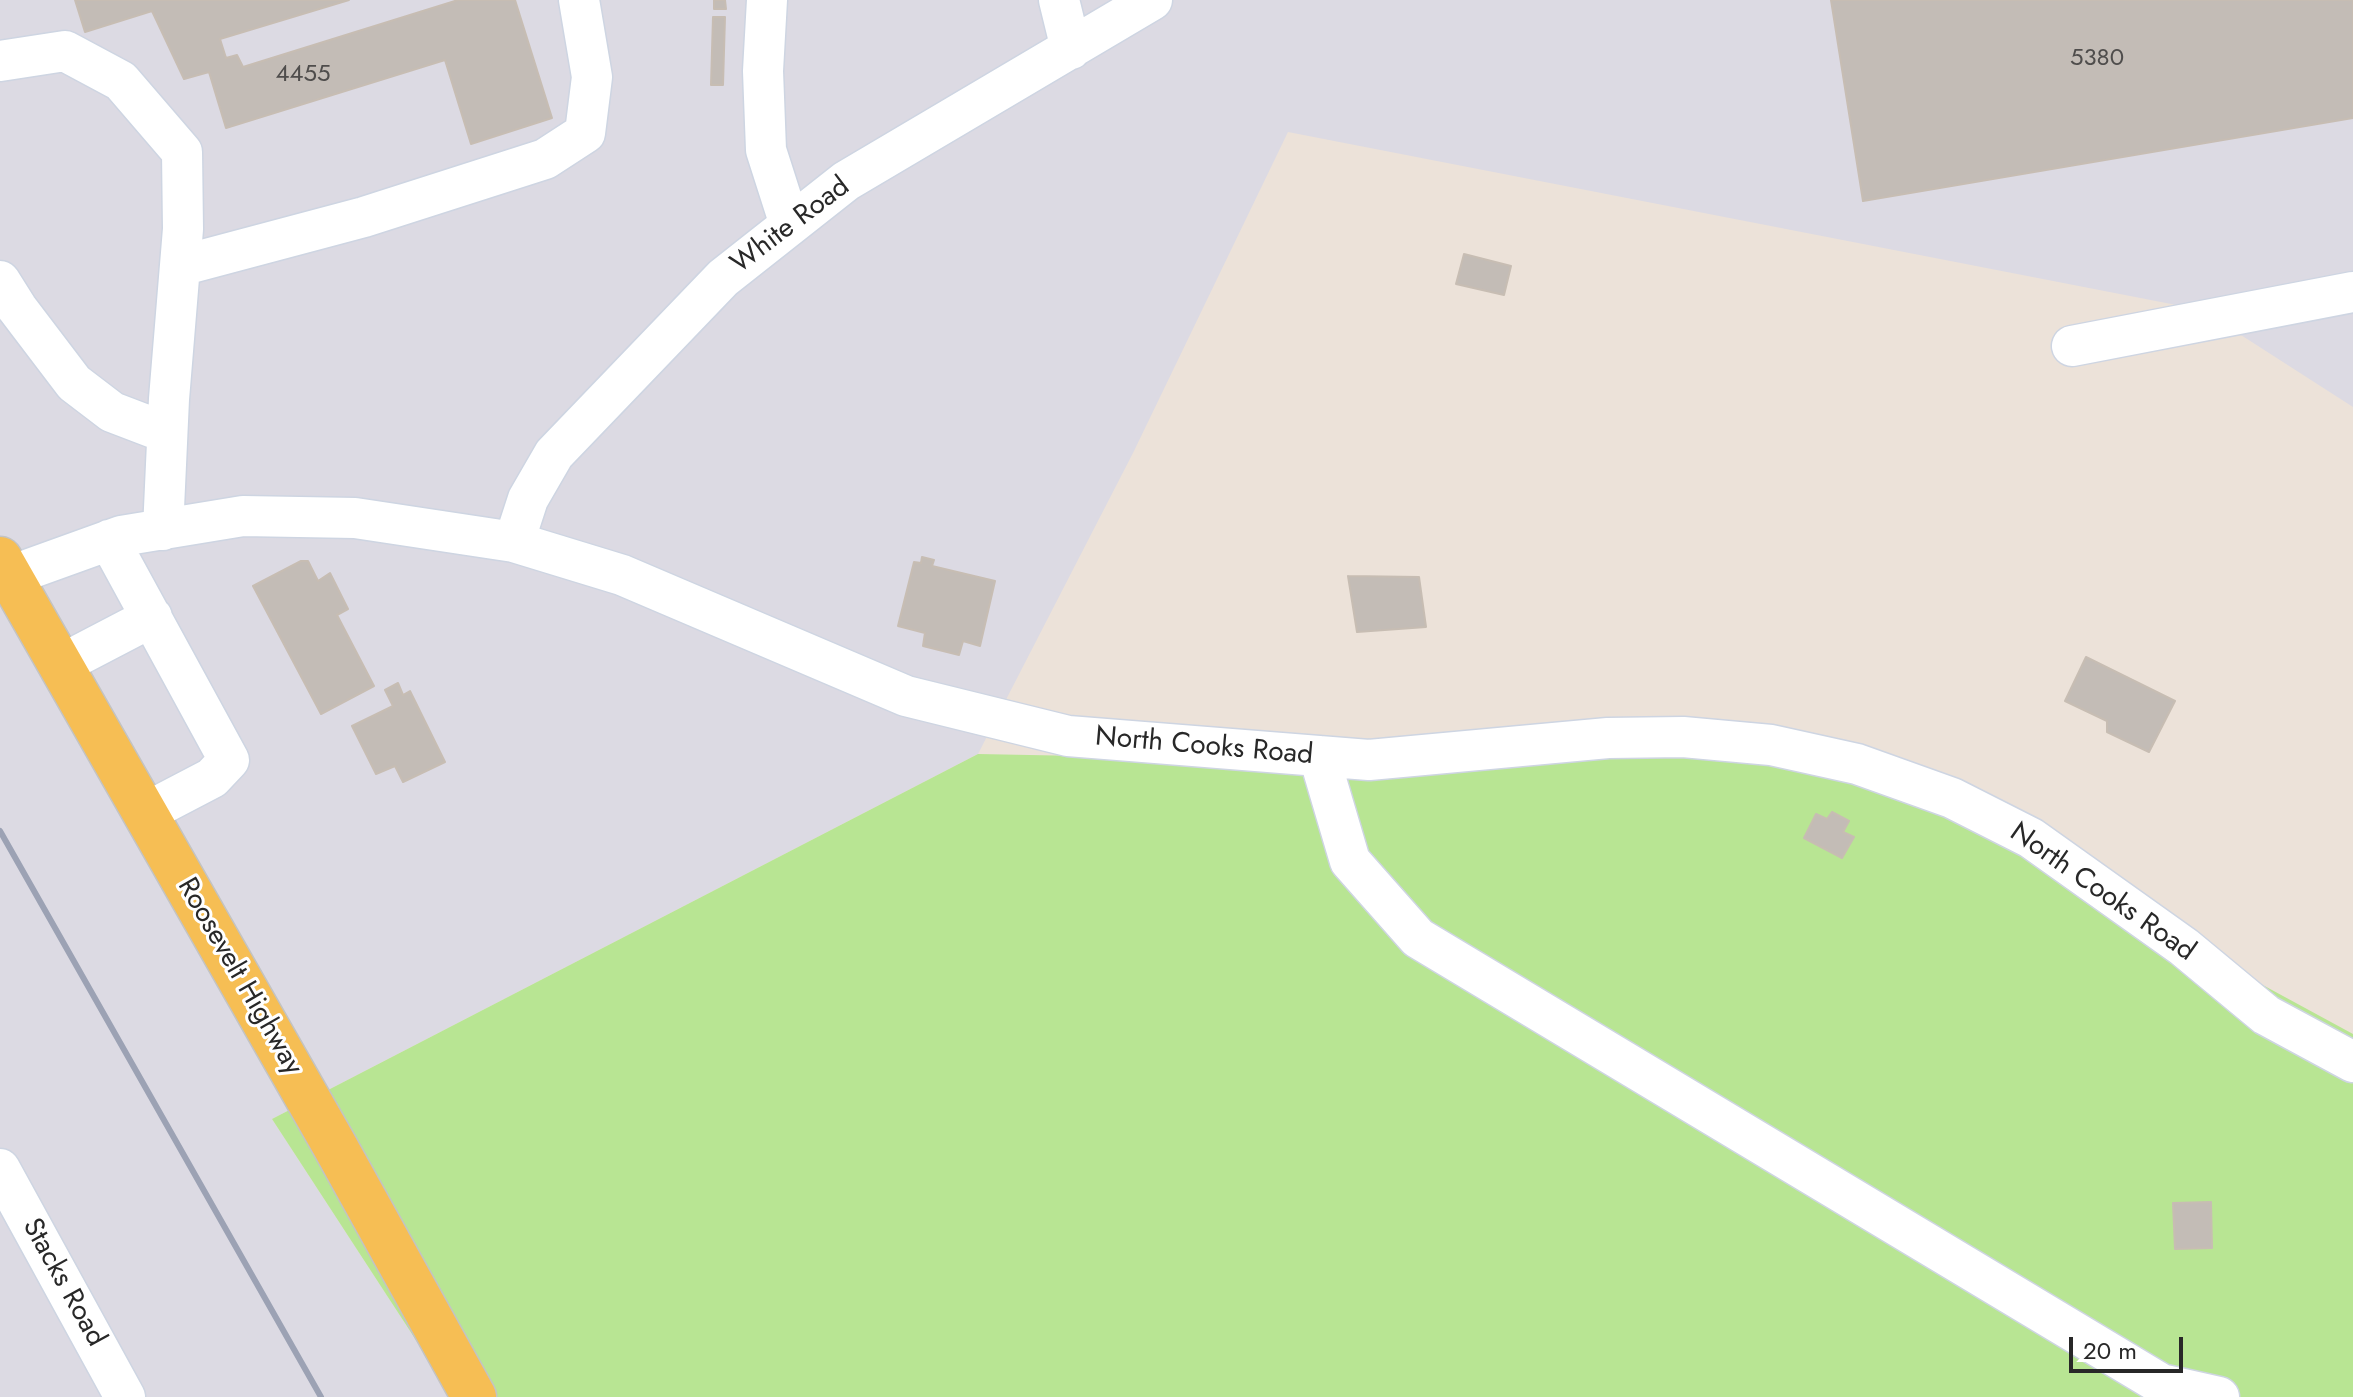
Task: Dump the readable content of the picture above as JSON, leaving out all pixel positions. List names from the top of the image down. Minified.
{"streets":{"main road":["Roosevelt Highway"],"street":["White Road","North Cooks Road","Stacks Road"]},"crossings":[["White Road","North Cooks Road"],["North Cooks Road","Roosevelt Highway"]],"house_numbers":["5380","4455"],"scale_bar":"20 m"}
